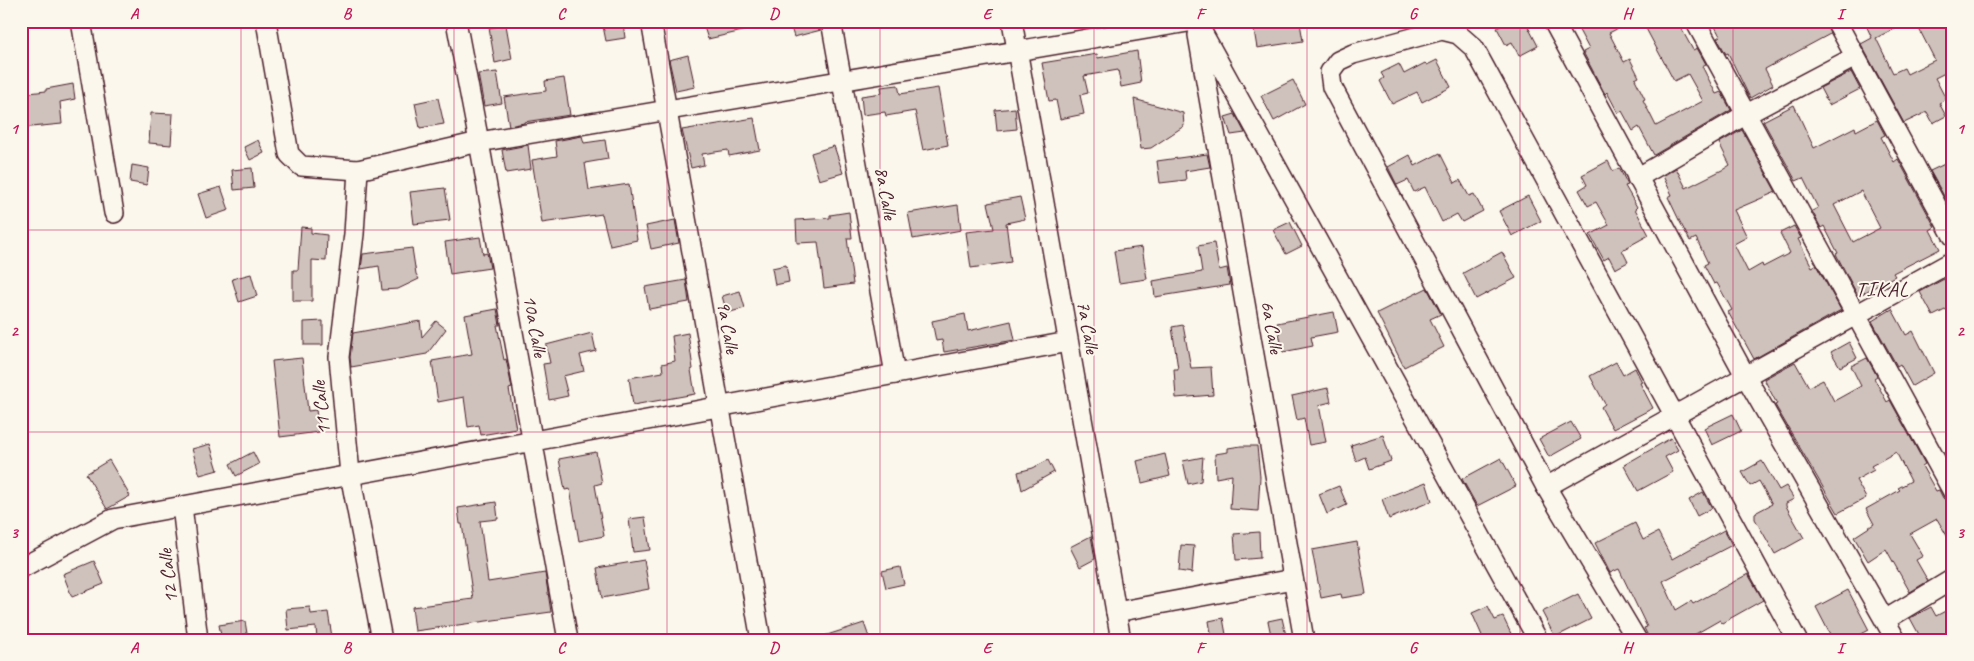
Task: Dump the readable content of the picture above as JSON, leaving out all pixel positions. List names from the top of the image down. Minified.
{"streets":{"street":["8a Calle","10a Calle","9a Calle","7a Calle","6a Calle","11 Calle","12 Calle"]},"districts":["TIKAL"],"grid":{"columns":["A","B","C","D","E","F","G","H","I"],"rows":["1","2","3"]}}
